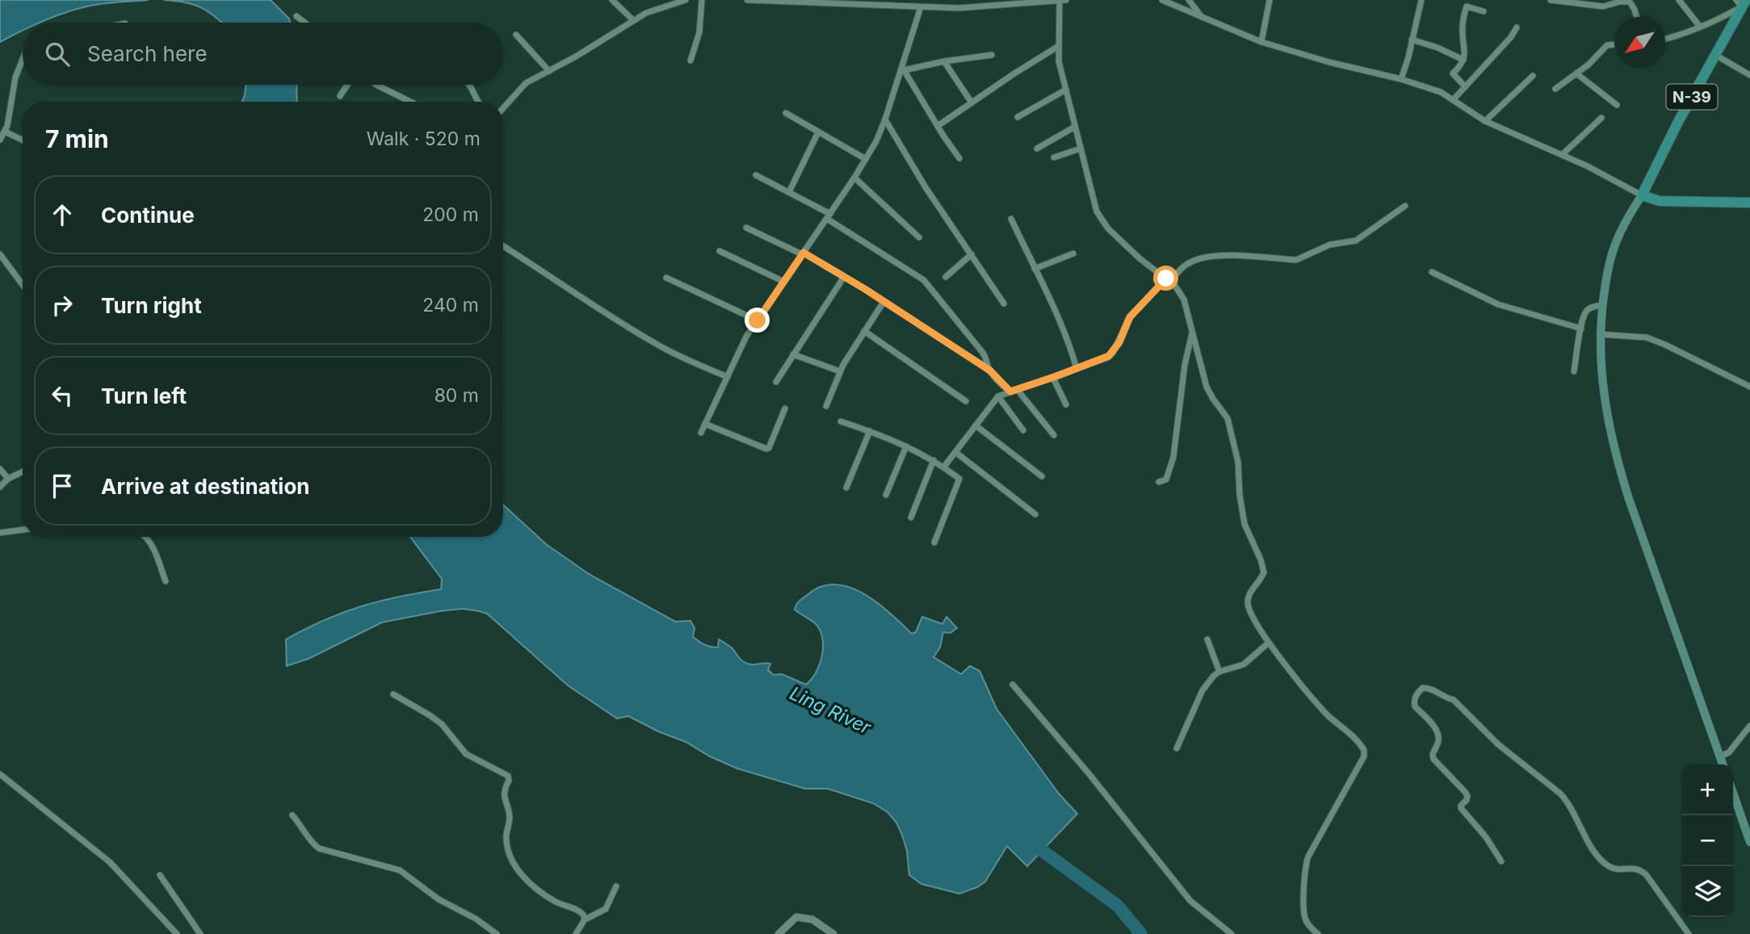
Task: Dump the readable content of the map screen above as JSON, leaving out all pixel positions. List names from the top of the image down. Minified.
{"streets":{"highway":["N-39"]},"water":["Ling River"],"north":"bottom left","page":{"search":"Search here","heading":["7 min","Walk · 520 m"],"list":[["Continue","200 m"],["Turn right","240 m"],["Turn left","80 m"],"Arrive at destination"],"map_buttons":["+","−"]}}
